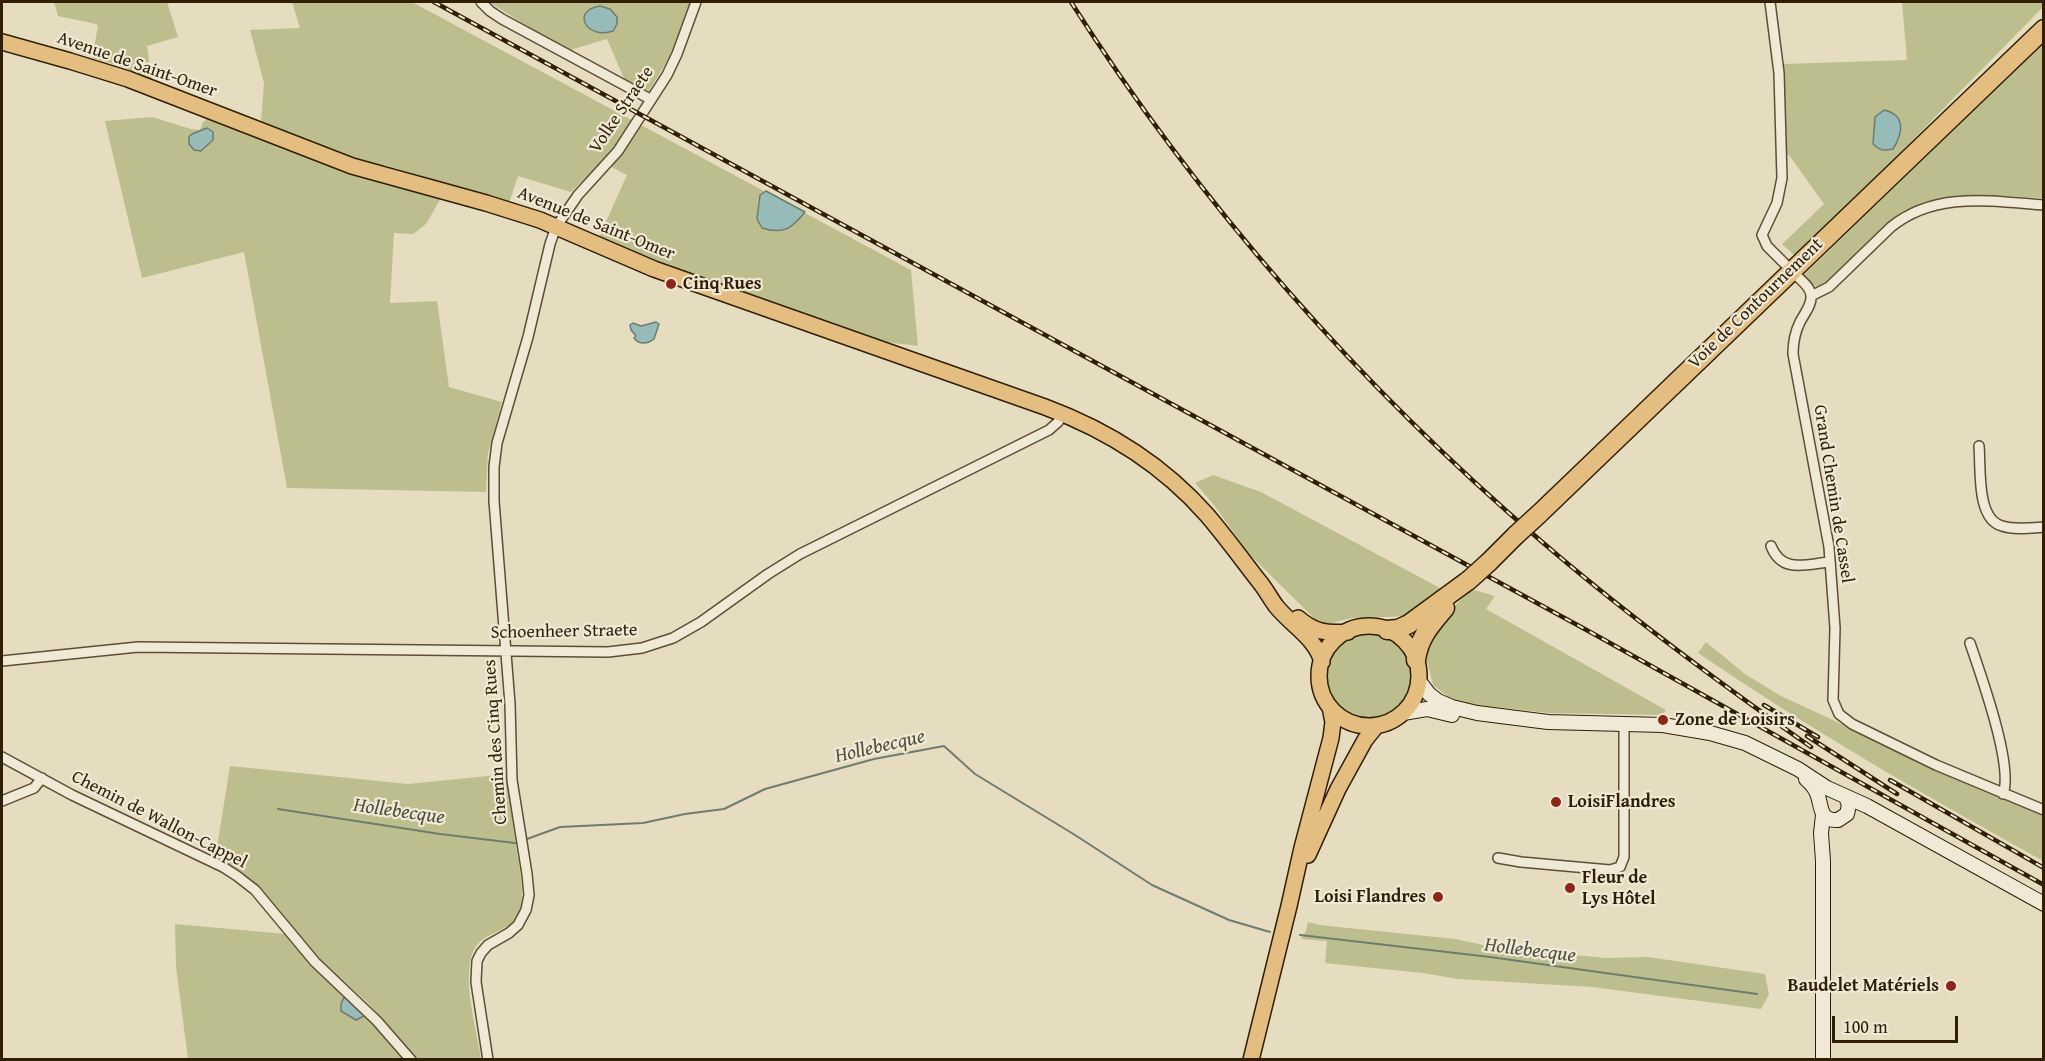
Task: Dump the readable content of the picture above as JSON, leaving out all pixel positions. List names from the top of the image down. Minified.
{"streets":{"highway":["Voie de Contournement"],"main road":["Avenue de Saint-Omer"],"street":["Volke Straete","Grand Chemin de Cassel","Schoenheer Straete","Chemin des Cinq Rues","Chemin de Wallon-Cappel"]},"crossings":[["Avenue de Saint-Omer","Volke Straete"],["Avenue de Saint-Omer","Voie de Contournement"],["Avenue de Saint-Omer","Schoenheer Straete"],["Avenue de Saint-Omer","Chemin des Cinq Rues"],["Volke Straete","Chemin des Cinq Rues"],["Schoenheer Straete","Chemin des Cinq Rues"]],"water":["Hollebecque"],"places":["Cinq Rues","Zone de Loisirs","LoisiFlandres","Fleur de Lys Hôtel","Loisi Flandres","Baudelet Matériels"],"scale_bar":"100 m"}
